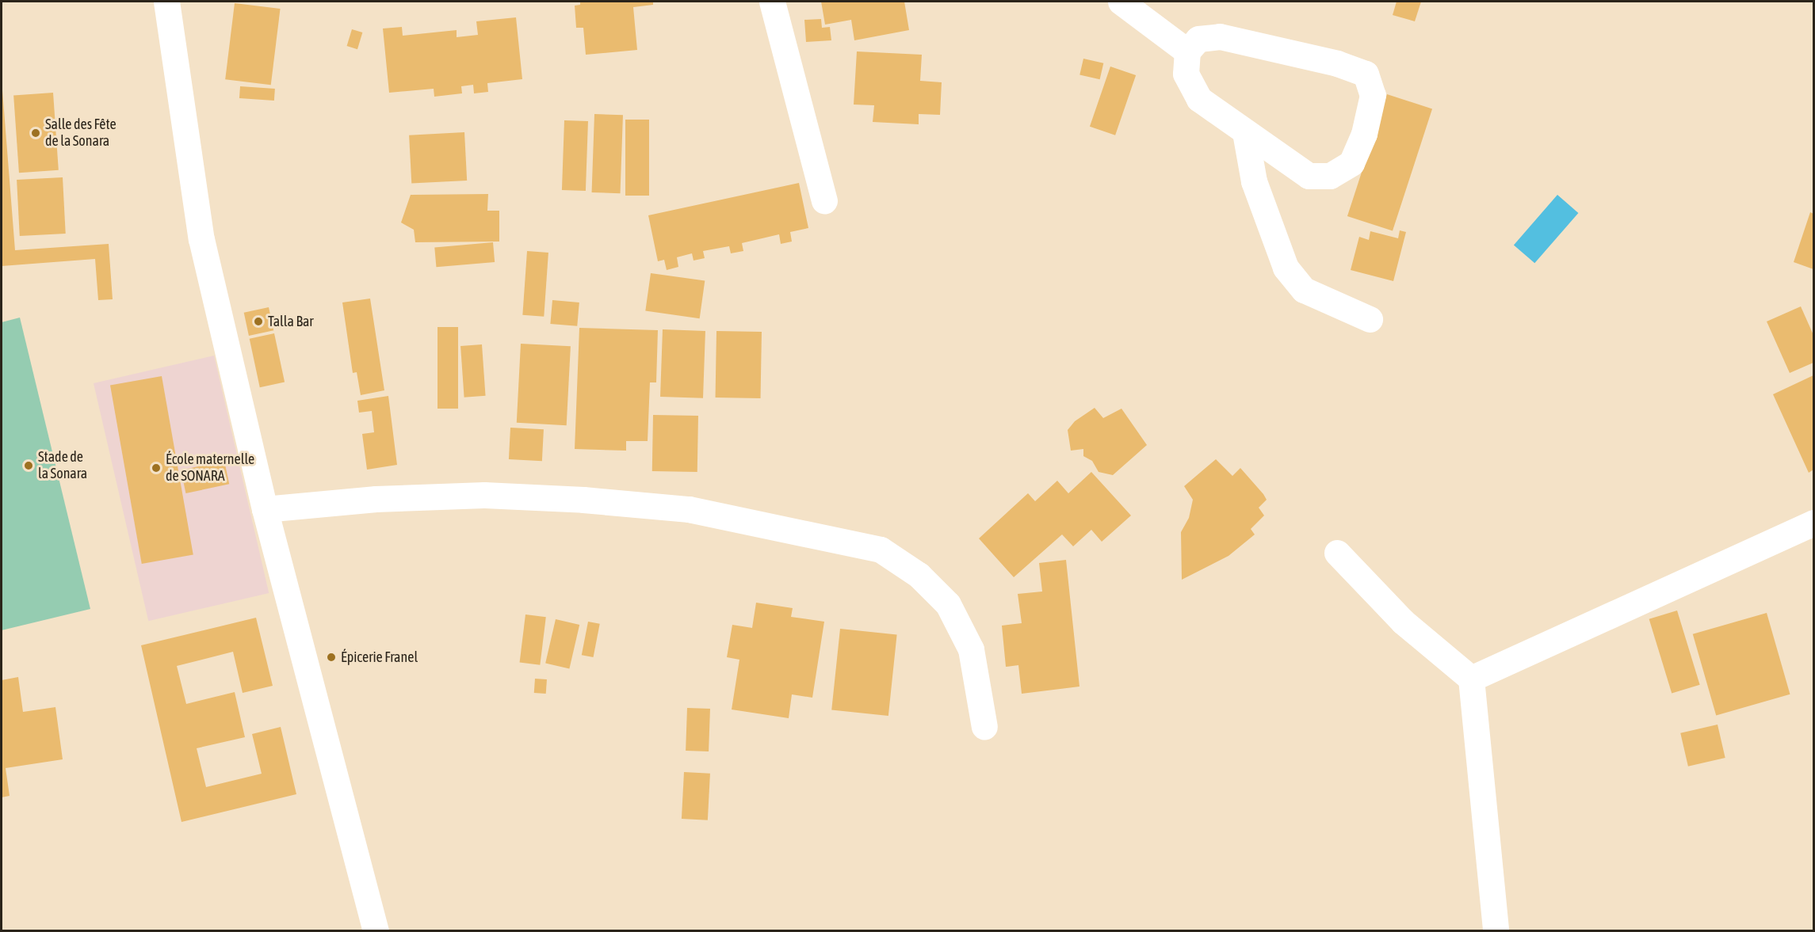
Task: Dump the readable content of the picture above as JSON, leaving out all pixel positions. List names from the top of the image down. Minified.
{"places":["Salle des Fête de la Sonara","Talla Bar","Stade de la Sonara","École maternelle de SONARA","Épicerie Franel"]}
